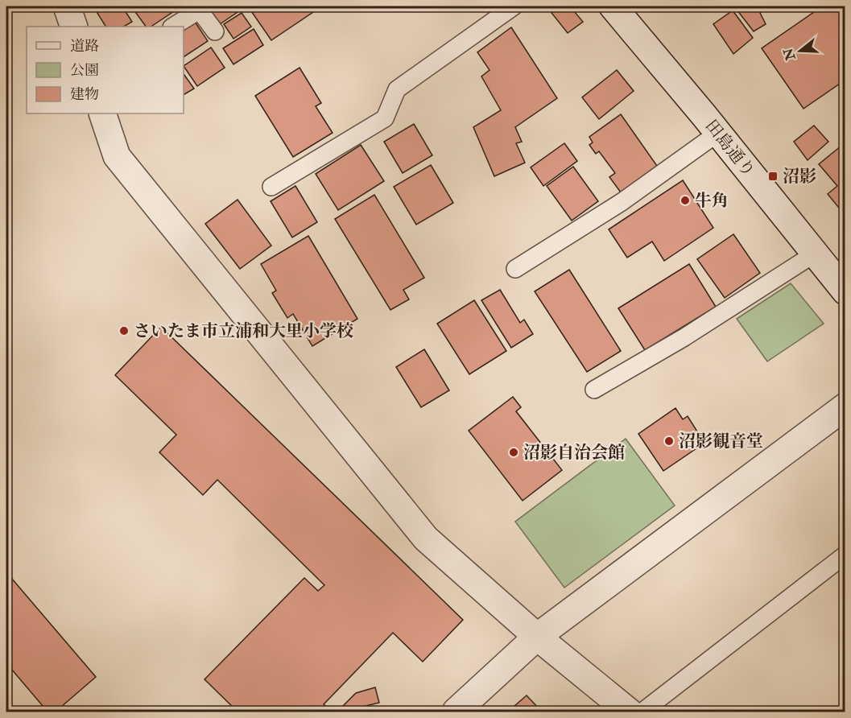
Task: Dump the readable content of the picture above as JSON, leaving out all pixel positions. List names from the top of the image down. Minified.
{"streets":{"street":["田島通り"]},"places":{"transit":["沼影"],"other":["牛角","さいたま市立浦和大里小学校","沼影観音堂","沼影自治会館"]},"legend":["道路","公園","建物"],"north":"left"}
